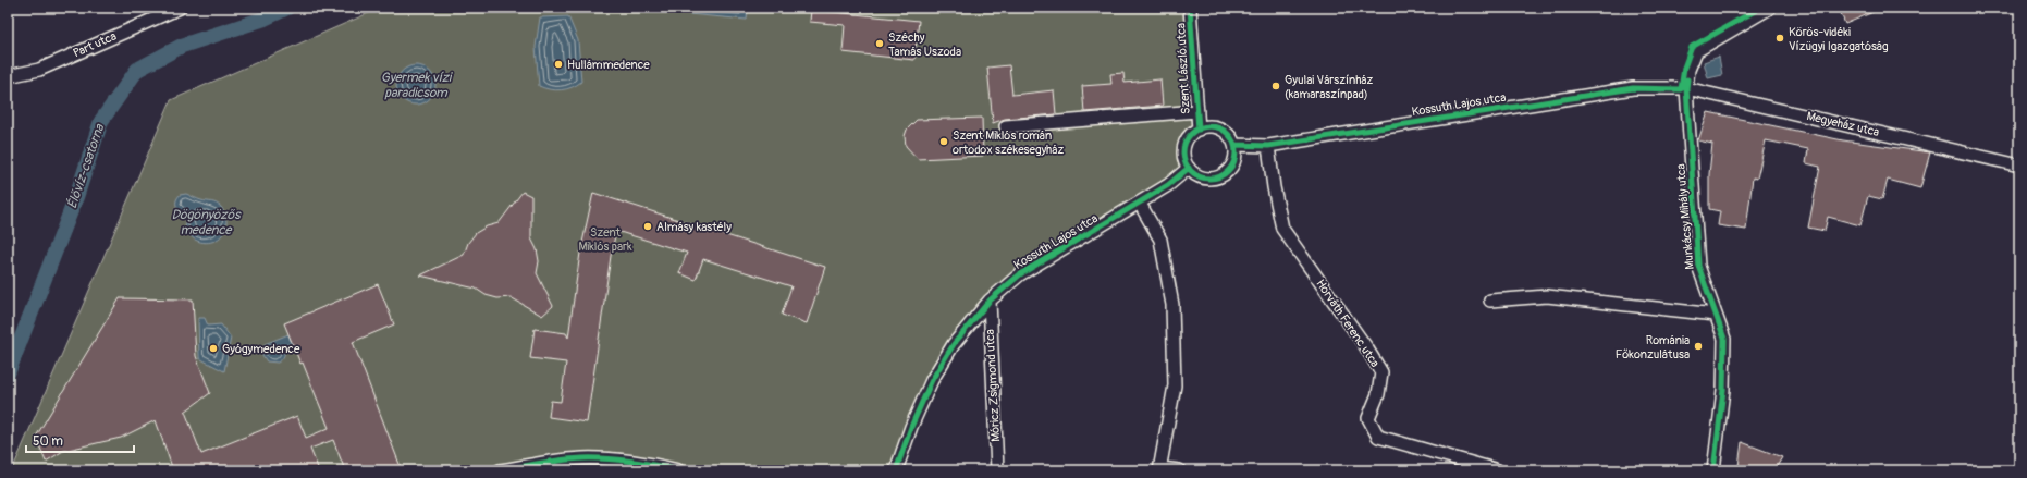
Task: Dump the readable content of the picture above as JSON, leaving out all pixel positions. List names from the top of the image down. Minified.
{"streets":{"street":["Part utca","Szent László utca","Kossuth Lajos utca","Megyeház utca","Munkácsy Mihály utca","Horváth Ferenc utca","Móricz Zsigmond utca"]},"crossings":[["Szent László utca","Kossuth Lajos utca"],["Kossuth Lajos utca","Megyeház utca"],["Kossuth Lajos utca","Munkácsy Mihály utca"],["Kossuth Lajos utca","Horváth Ferenc utca"],["Kossuth Lajos utca","Móricz Zsigmond utca"],["Megyeház utca","Munkácsy Mihály utca"]],"water":["Gyermek vízi paradicsom","Élővíz-csatorna","Dögönyözős medence"],"parks":["Szent Miklós park"],"places":["Körös-vidéki Vízügyi Igazgatóság","Széchy Tamás Uszoda","Hullámmedence","Gyulai Várszínház (kamaraszínpad)","Szent Miklós román ortodox székesegyház","Almásy kastély","Románia Főkonzulátusa","Gyógymedence"],"scale_bar":"50 m"}
